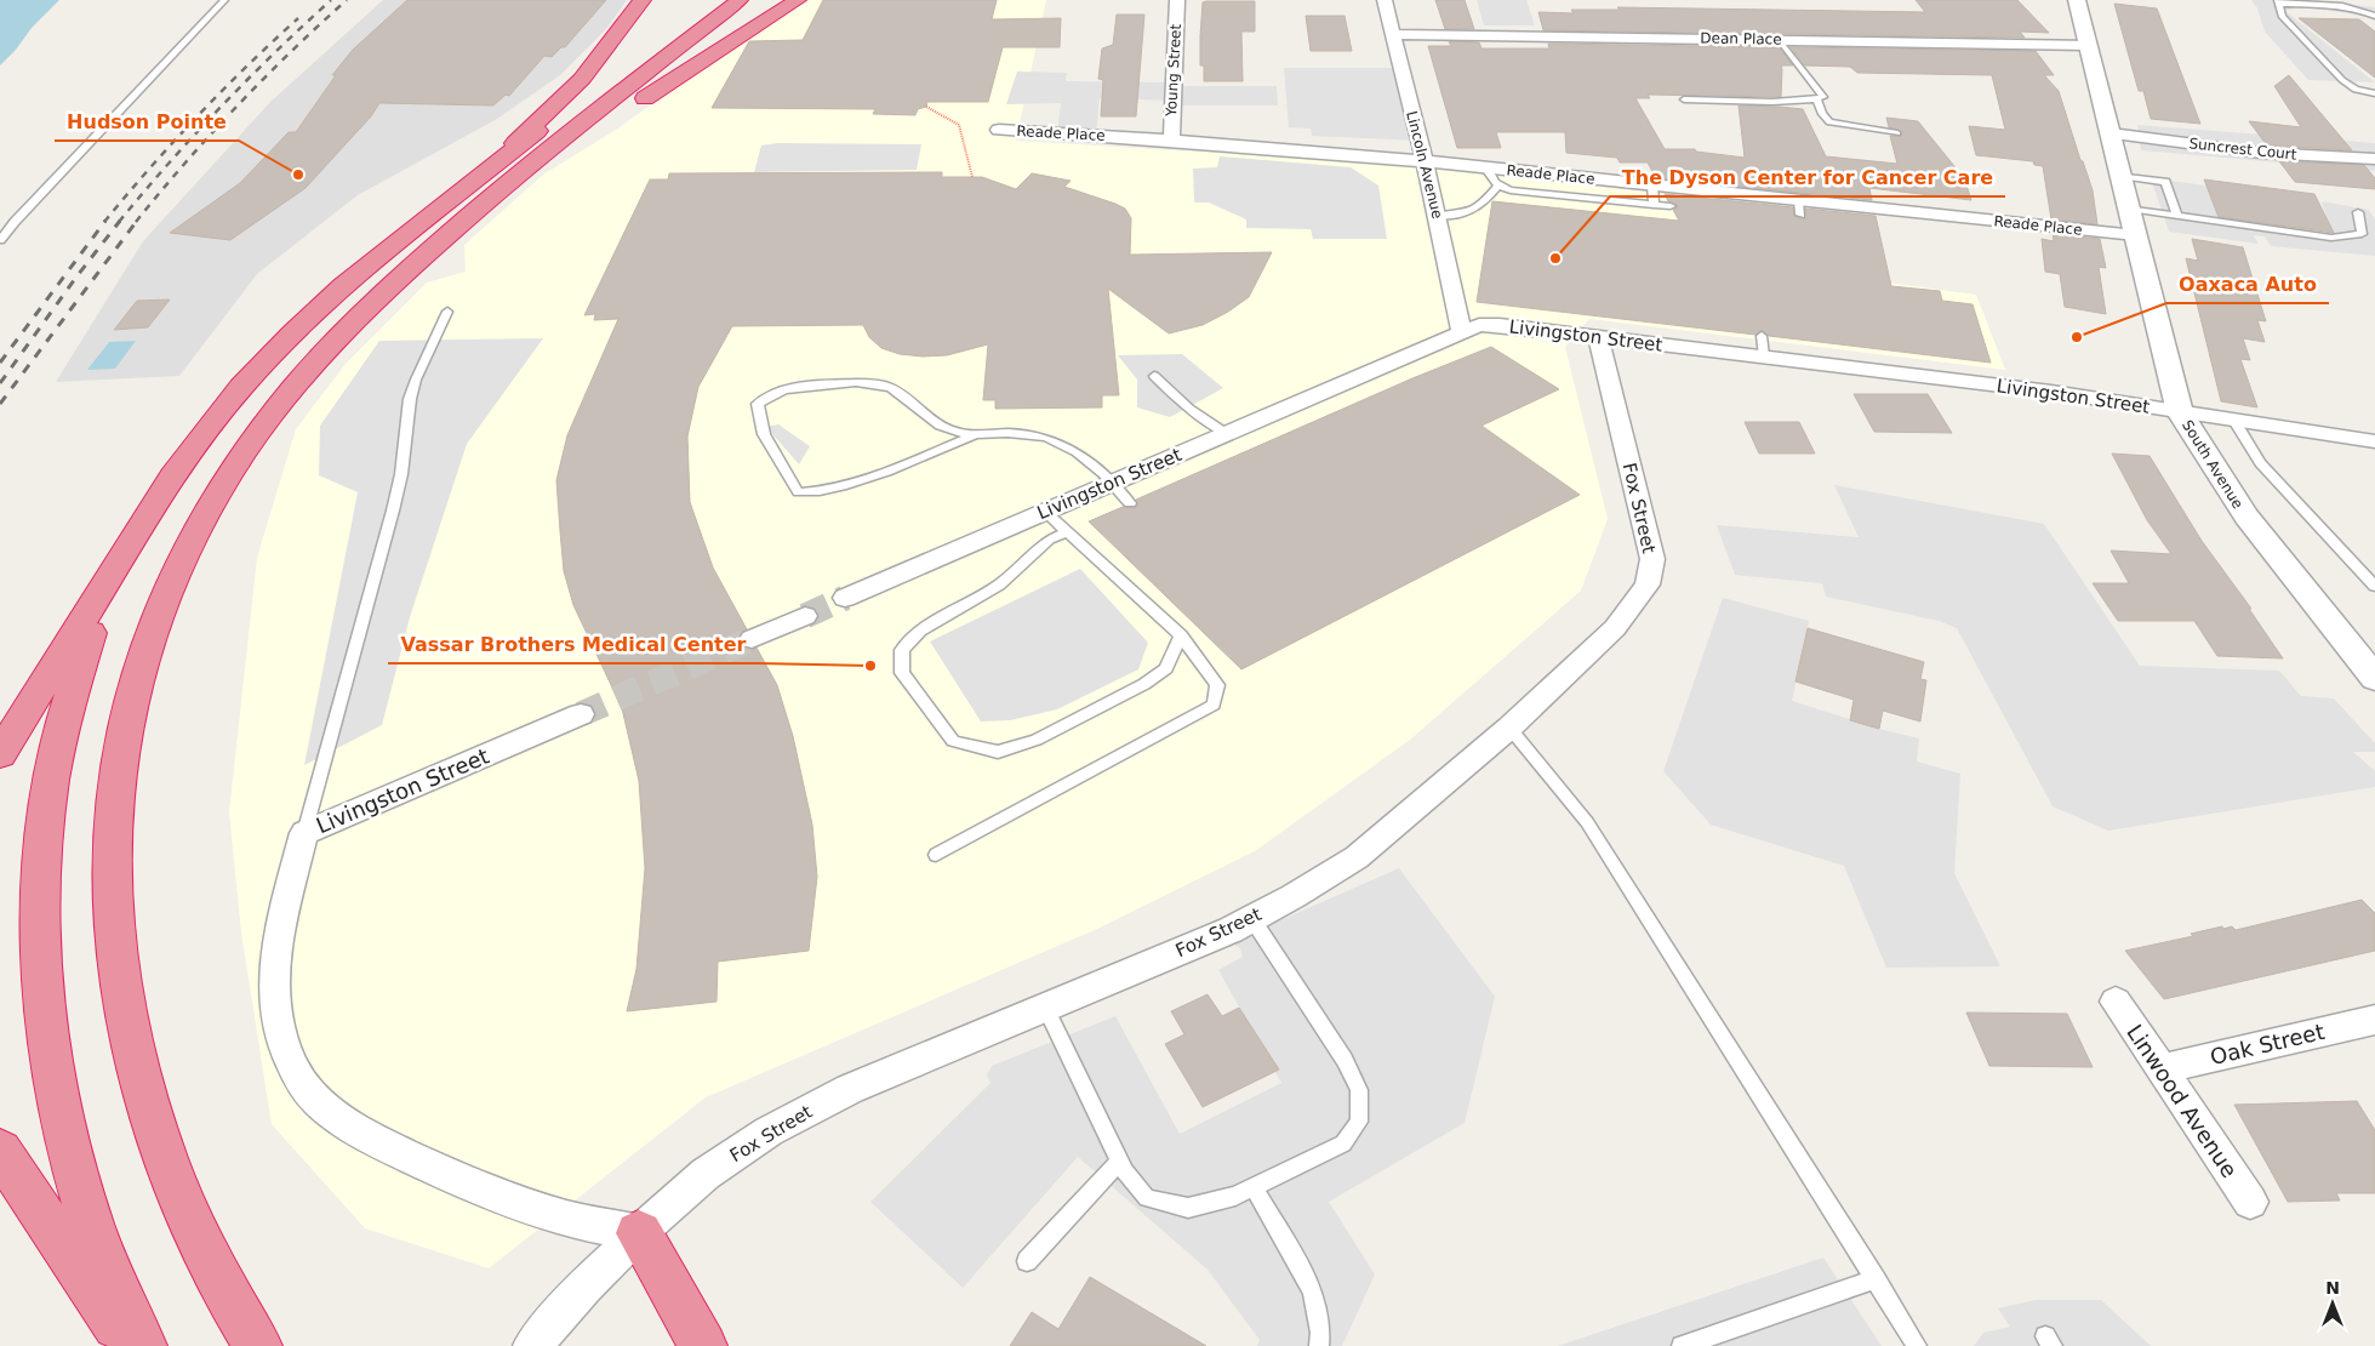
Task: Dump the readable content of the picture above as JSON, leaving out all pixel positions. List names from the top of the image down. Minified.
{"streets":{"street":["Dean Place","Young Street","Reade Place","Suncrest Court","Lincoln Avenue","Livingston Street","South Avenue","Fox Street","Oak Street","Linwood Avenue"]},"crossings":[["Dean Place","Lincoln Avenue"],["Dean Place","South Avenue"],["Young Street","Reade Place"],["Reade Place","Lincoln Avenue"],["Reade Place","South Avenue"],["Suncrest Court","South Avenue"],["Lincoln Avenue","Livingston Street"],["Livingston Street","South Avenue"],["Livingston Street","Fox Street"],["Oak Street","Linwood Avenue"]],"places":["Hudson Pointe","The Dyson Center for Cancer Care","Oaxaca Auto","Vassar Brothers Medical Center"],"north":"top"}
